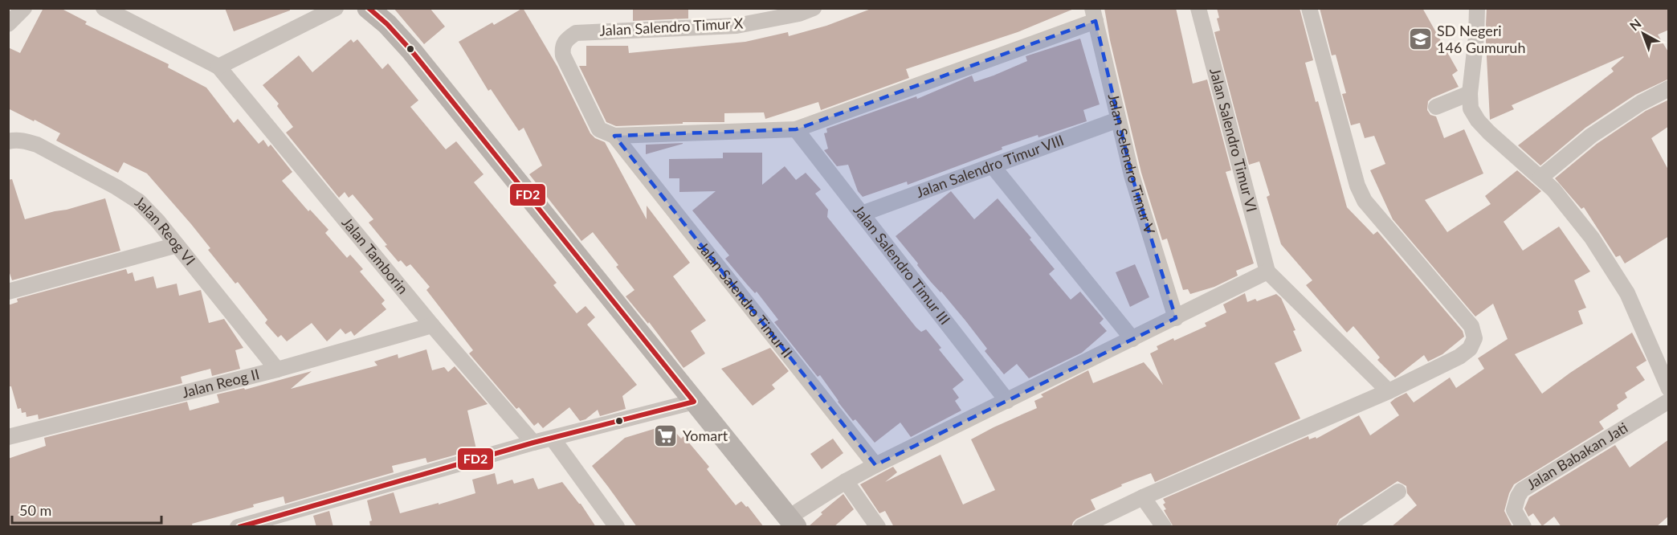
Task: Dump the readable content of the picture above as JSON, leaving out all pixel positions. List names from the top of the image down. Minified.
{"streets":{"street":["Jalan Salendro Timur X","Jalan Salendro Timur VI","Jalan Selendro Timur V","Jalan Salendro Timur VIII","Jalan Reog VI","Jalan Tamborin","Jalan Salendro Timur III","Jalan Salendro Timur II","Jalan Reog II","Jalan Babakan Jati"]},"crossings":[["Jalan Salendro Timur X","Jalan Salendro Timur II"],["Jalan Selendro Timur V","Jalan Salendro Timur VIII"],["Jalan Salendro Timur VIII","Jalan Salendro Timur III"],["Jalan Reog VI","Jalan Reog II"],["Jalan Tamborin","Jalan Reog II"]],"places":{"school or university":["SD Negeri 146 Gumuruh"],"supermarket":["Yomart"]},"lines":["transit line FD2"],"scale_bar":"50 m","north":"top left"}
